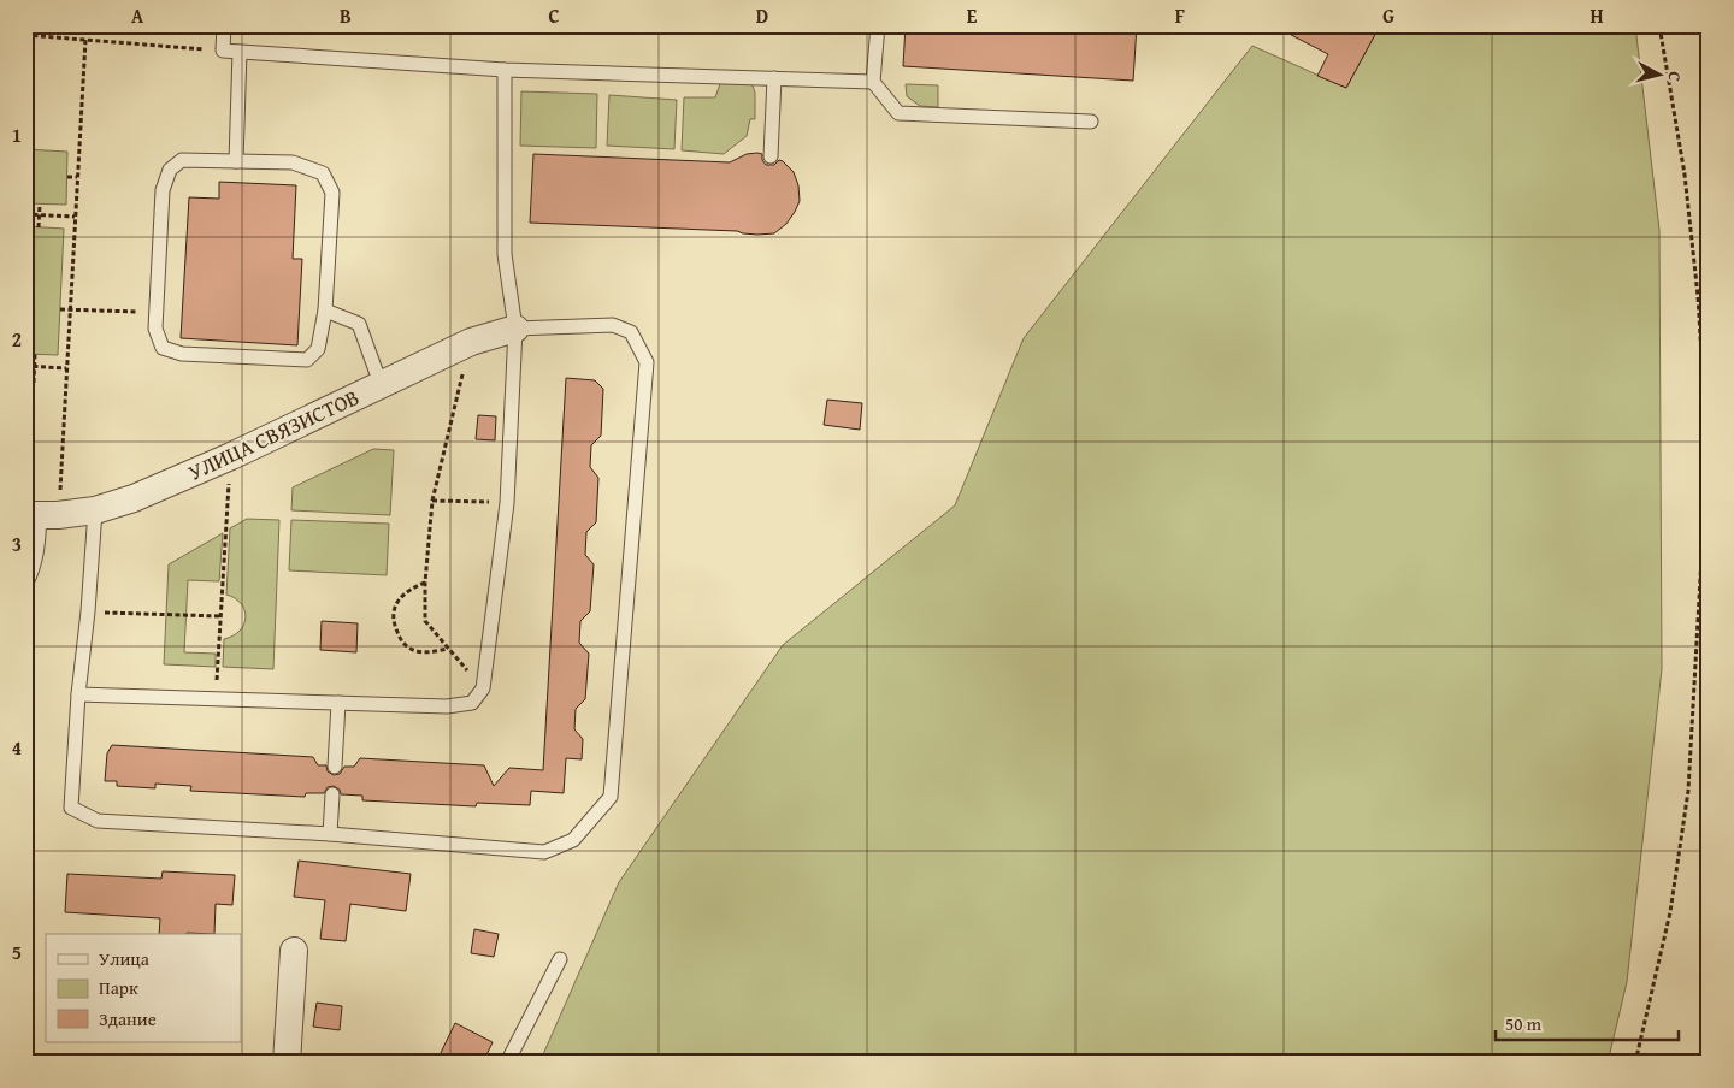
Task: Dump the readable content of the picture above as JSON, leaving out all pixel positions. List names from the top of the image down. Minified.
{"streets":{"street":["УЛИЦА СВЯЗИСТОВ"]},"legend":["Улица","Парк","Здание"],"scale_bar":"50 m","north":"right","grid":{"columns":["A","B","C","D","E","F","G","H"],"rows":["1","2","3","4","5"]}}
